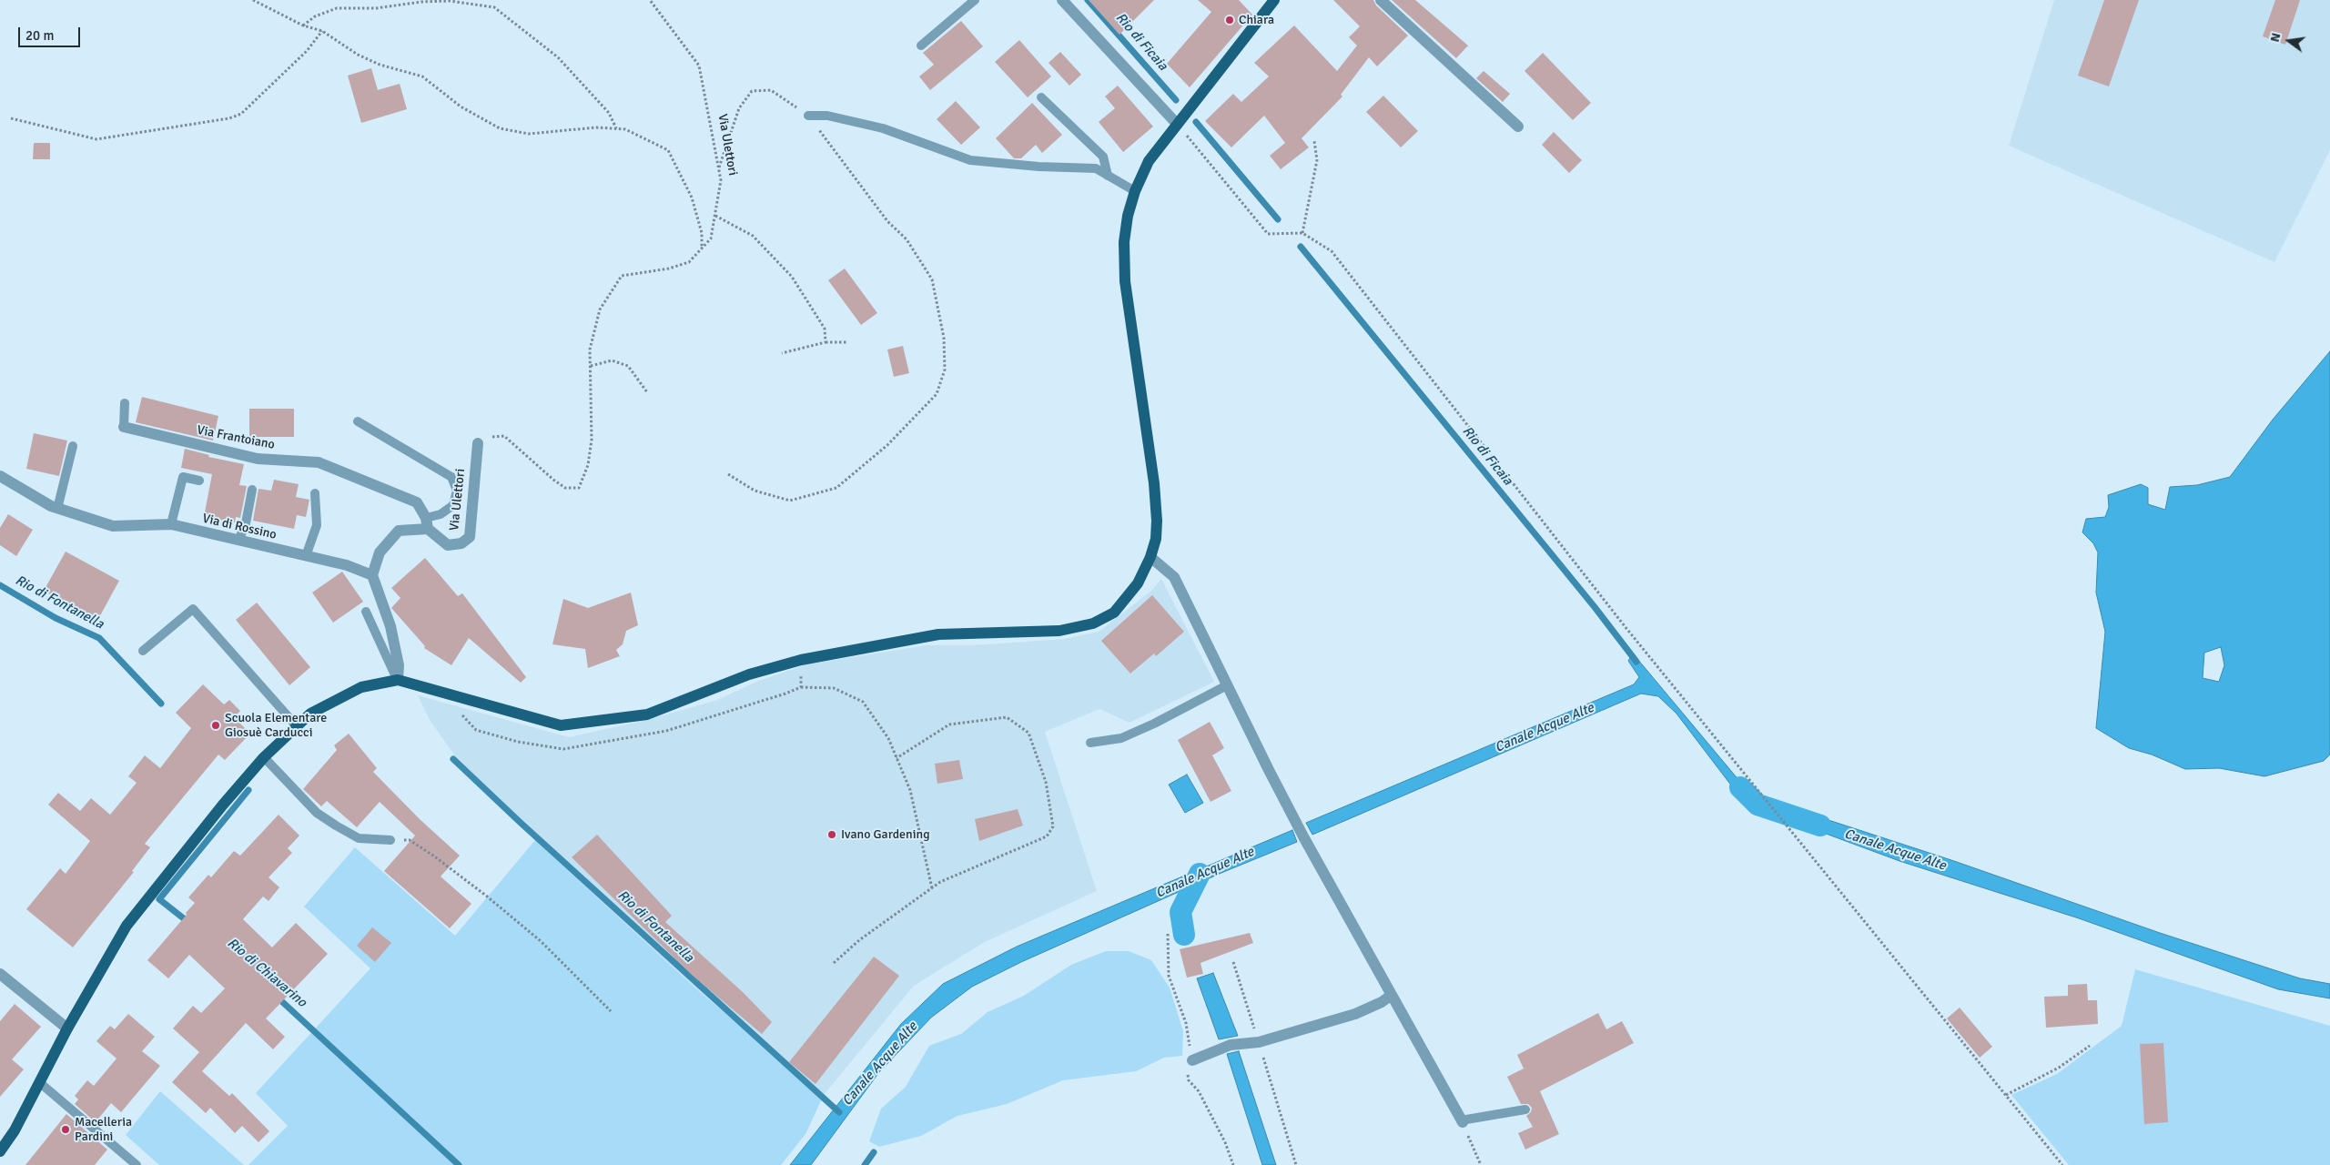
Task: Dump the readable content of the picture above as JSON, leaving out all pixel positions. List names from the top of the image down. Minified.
{"streets":{"street":["Via Ulettori","Via Frantoiano","Via di Rossino"]},"crossings":[["Via Ulettori","Via Frantoiano"]],"water":["Rio di Ficaia","Rio di Fontanella","Canale Acque Alte","Rio di Chiavarino"],"places":["Chiara","Scuola Elementare Giosuè Carducci","Ivano Gardening","Macelleria Pardini"],"scale_bar":"20 m","north":"left"}
